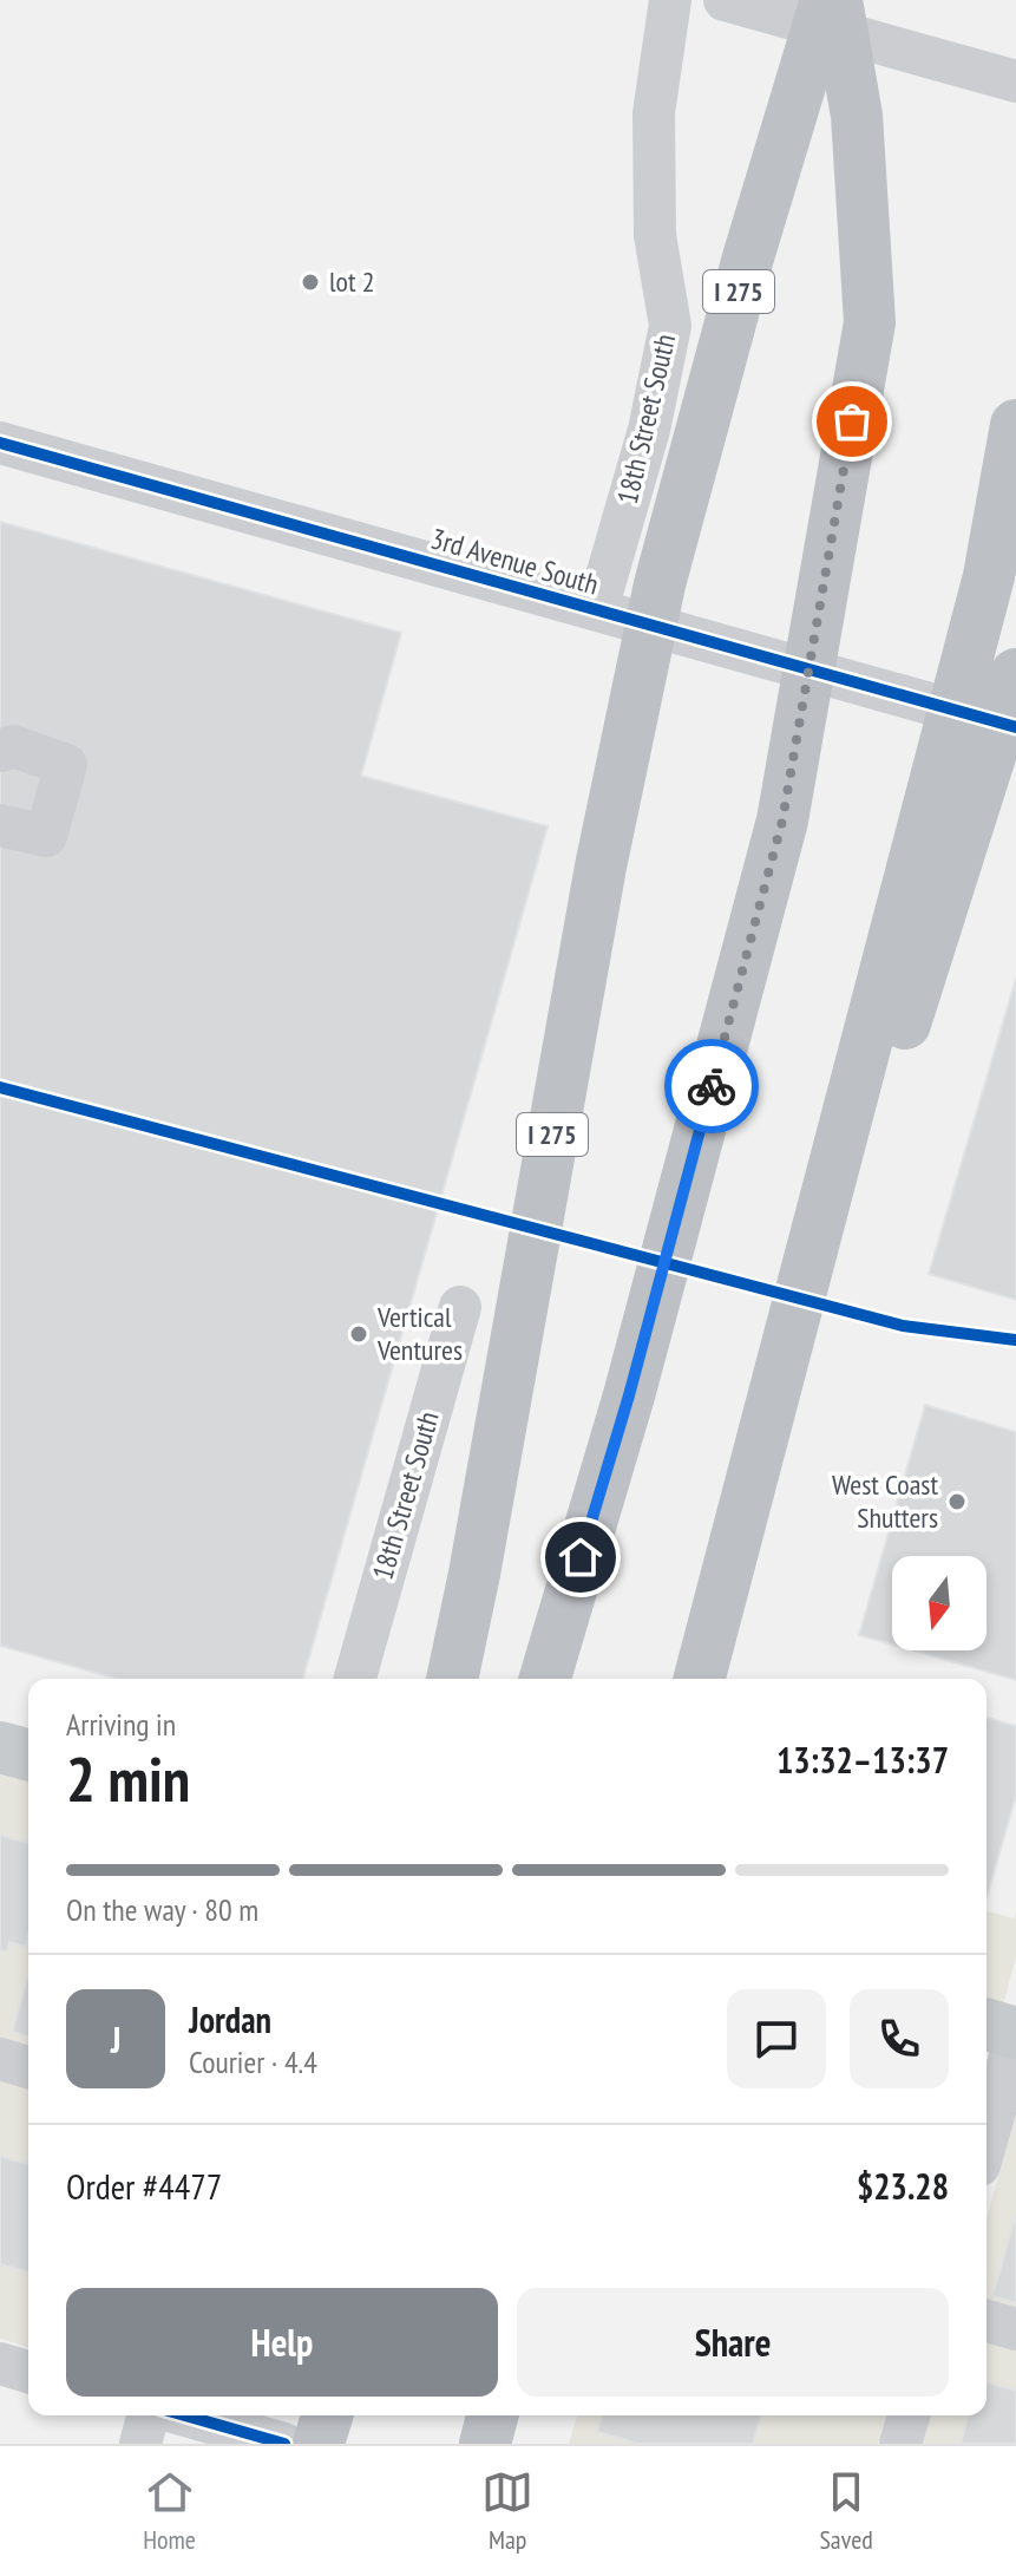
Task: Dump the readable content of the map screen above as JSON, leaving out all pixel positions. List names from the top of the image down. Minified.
{"streets":{"highway":["I 275"],"street":["18th Street South","3rd Avenue South"]},"crossings":[["18th Street South","3rd Avenue South"]],"places":["lot 2","Vertical Ventures","West Coast Shutters"],"north":"bottom","page":{"heading":["2 min","Arriving in","13:32–13:37"],"panel":["Jordan","Courier · 4.4","Order #4477","$23.28"],"bar":"On the way · 80 m","round":"J","buttons":["Help","Share"],"tabs":["Home","Map","Saved"]}}
